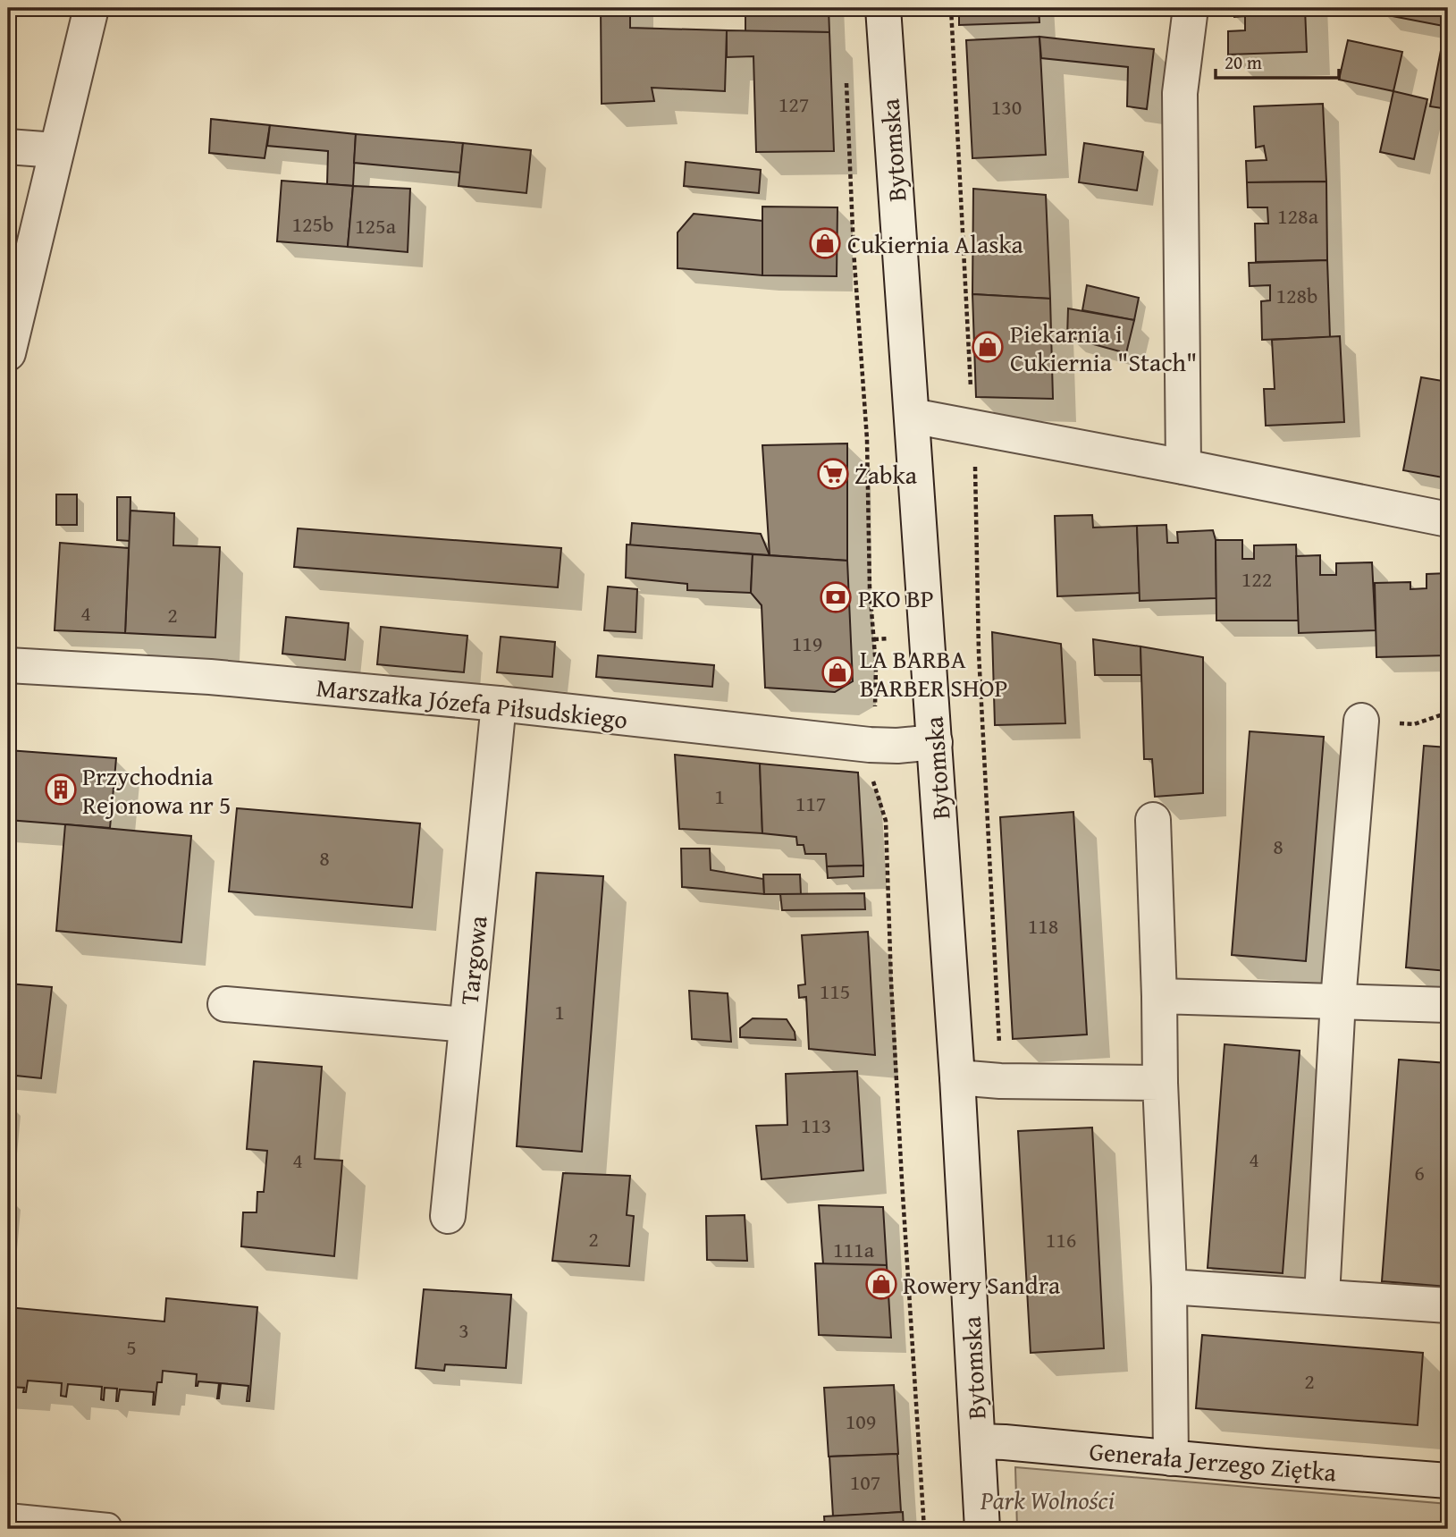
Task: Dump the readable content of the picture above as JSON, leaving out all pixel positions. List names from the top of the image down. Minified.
{"streets":{"street":["Bytomska","Marszałka Józefa Piłsudskiego","Targowa","Generała Jerzego Ziętka"]},"crossings":[["Bytomska","Marszałka Józefa Piłsudskiego"],["Bytomska","Generała Jerzego Ziętka"],["Marszałka Józefa Piłsudskiego","Targowa"]],"parks":["Park Wolności"],"places":{"shop":["Cukiernia Alaska","Piekarnia i Cukiernia \"Stach\"","LA BARBA BARBER SHOP","Rowery Sandra"],"supermarket":["Żabka"],"bank":["PKO BP"],"building":["Przychodnia Rejonowa nr 5"]},"house_numbers":["127","130","128a","125b","125a","128b","122","4","2","119","1","117","8","8","118","115","1","113","4","4","6","2","116","111a","3","5","2","109","107"],"scale_bar":"20 m"}
